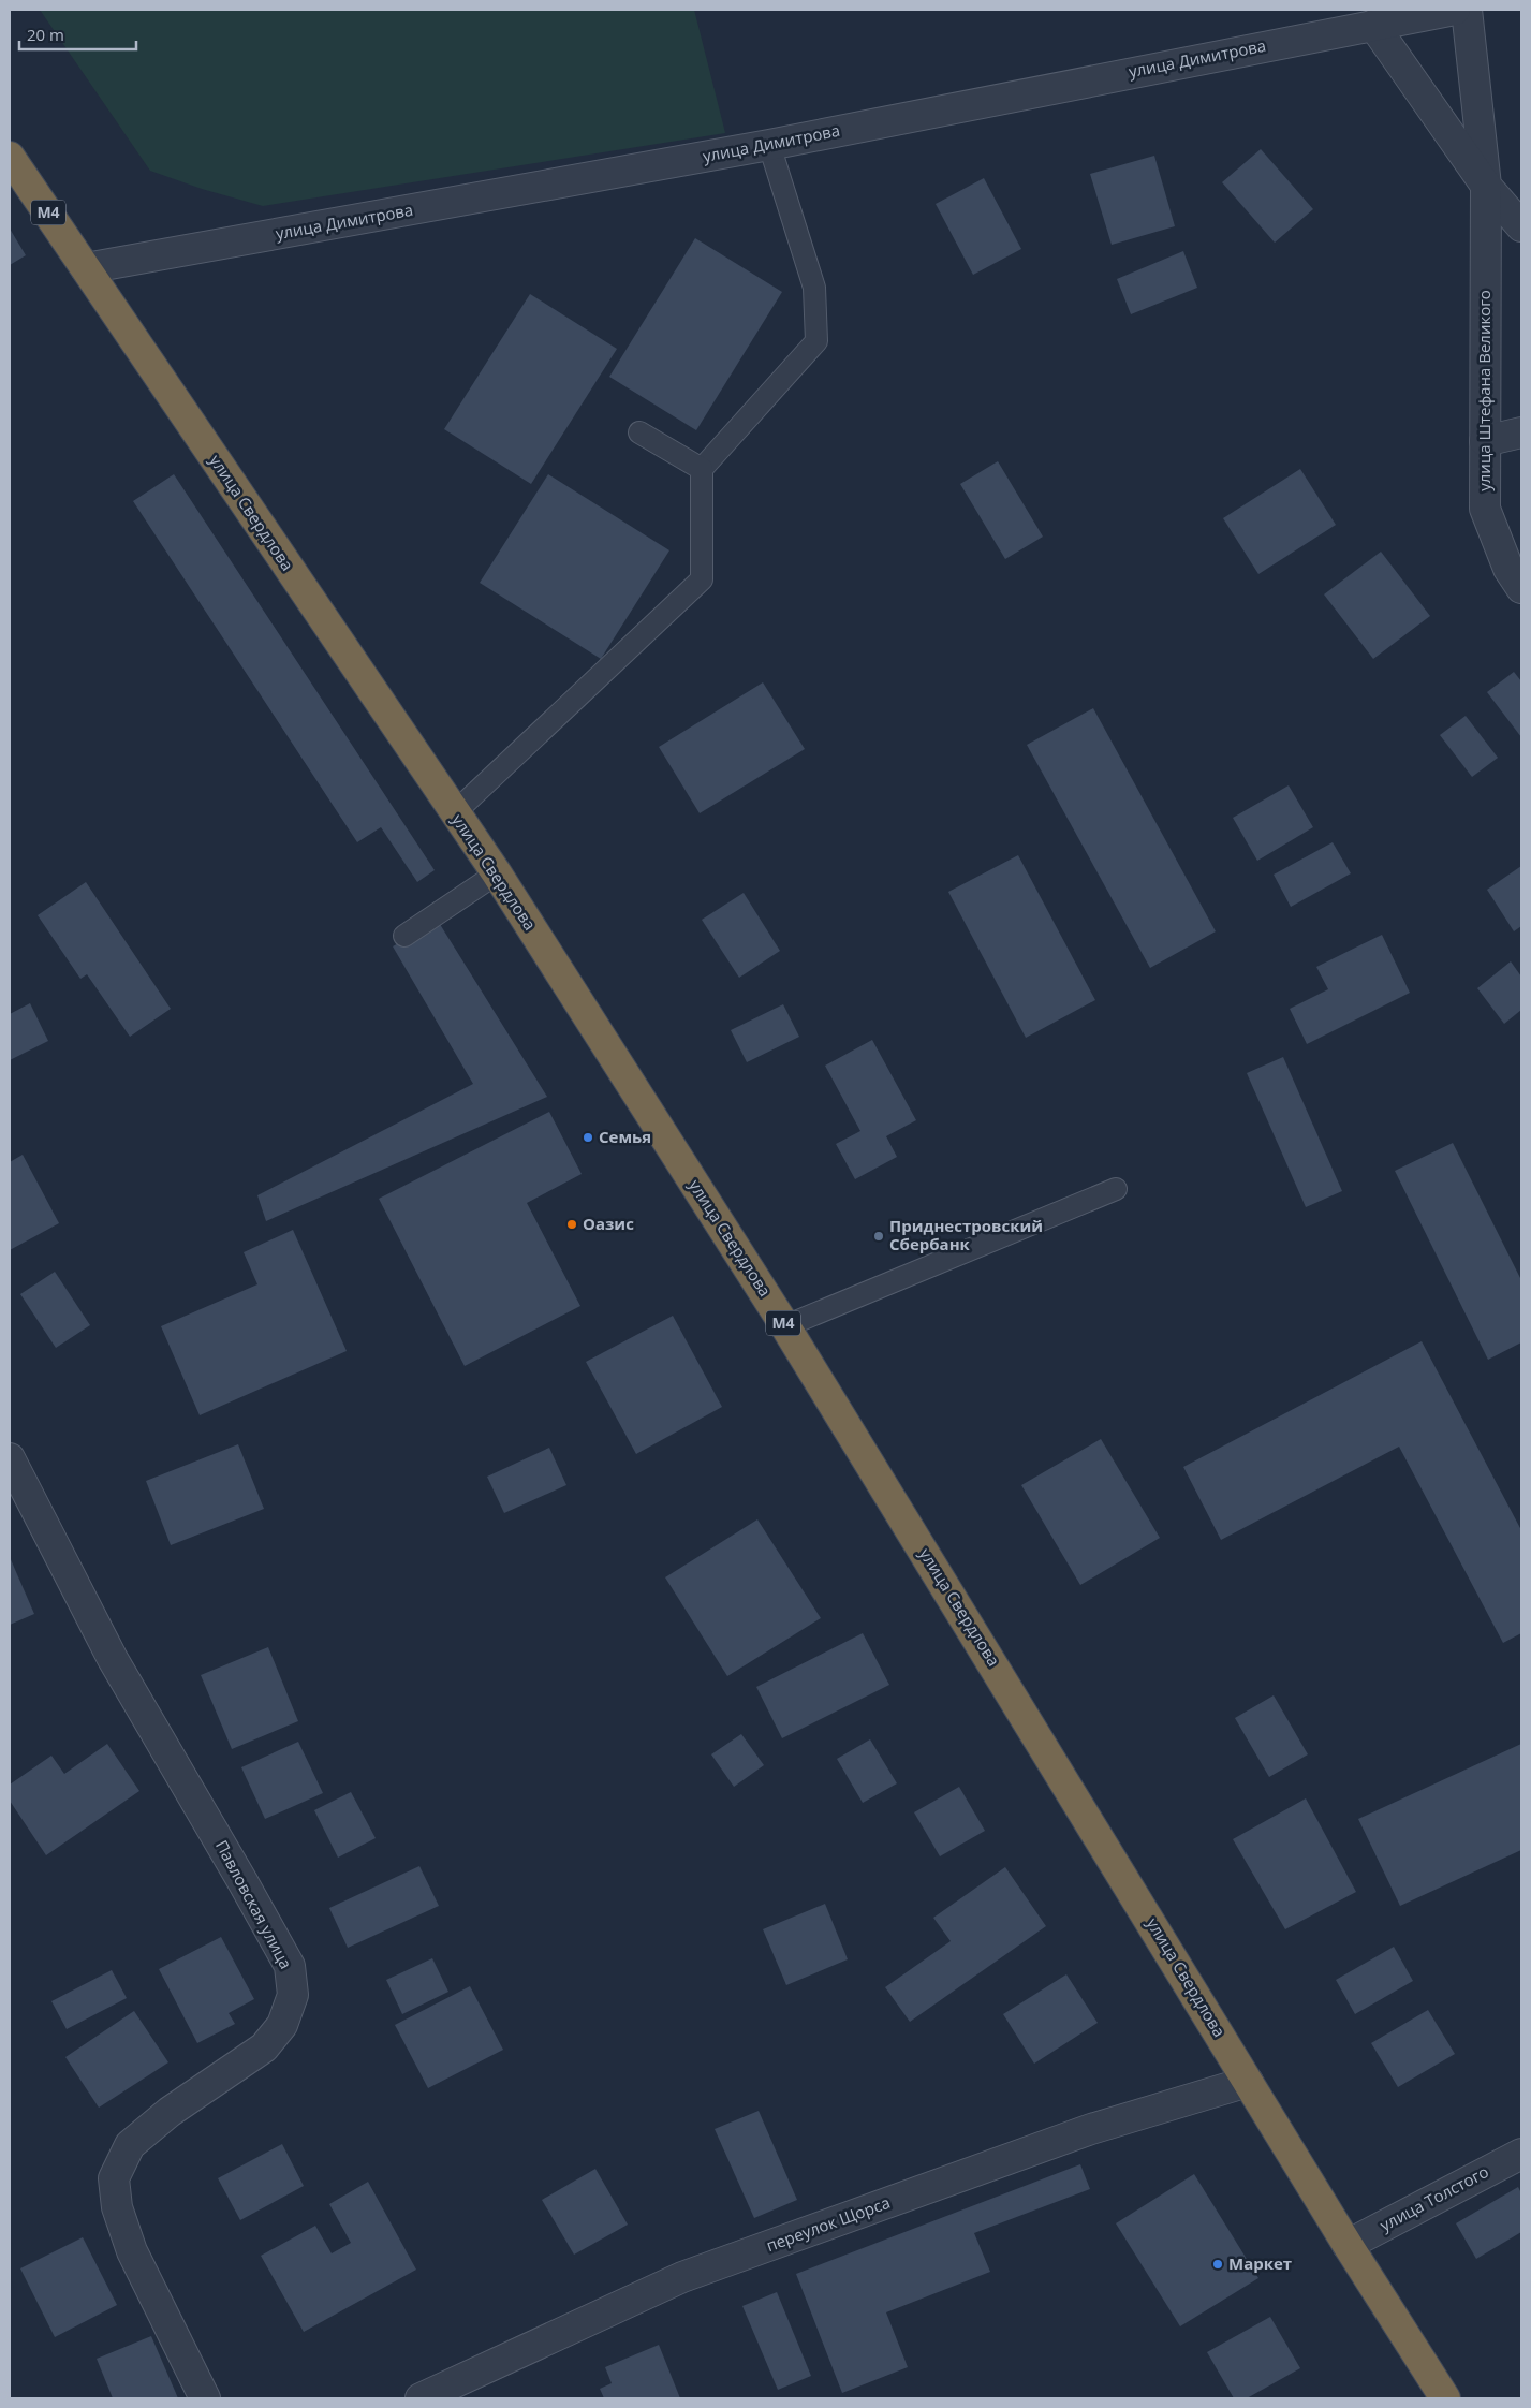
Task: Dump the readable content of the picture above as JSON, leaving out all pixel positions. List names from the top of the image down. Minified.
{"streets":{"highway":["M4","улица Свердлова"],"street":["улица Димитрова","улица Штефана Великого","Павловская улица","улица Толстого","переулок Щорса"]},"crossings":[["улица Димитрова","улица Свердлова"],["улица Свердлова","улица Толстого"],["улица Свердлова","переулок Щорса"]],"places":["Семья","Оазис","Приднестровский Сбербанк","Маркет"],"scale_bar":"20 m"}
